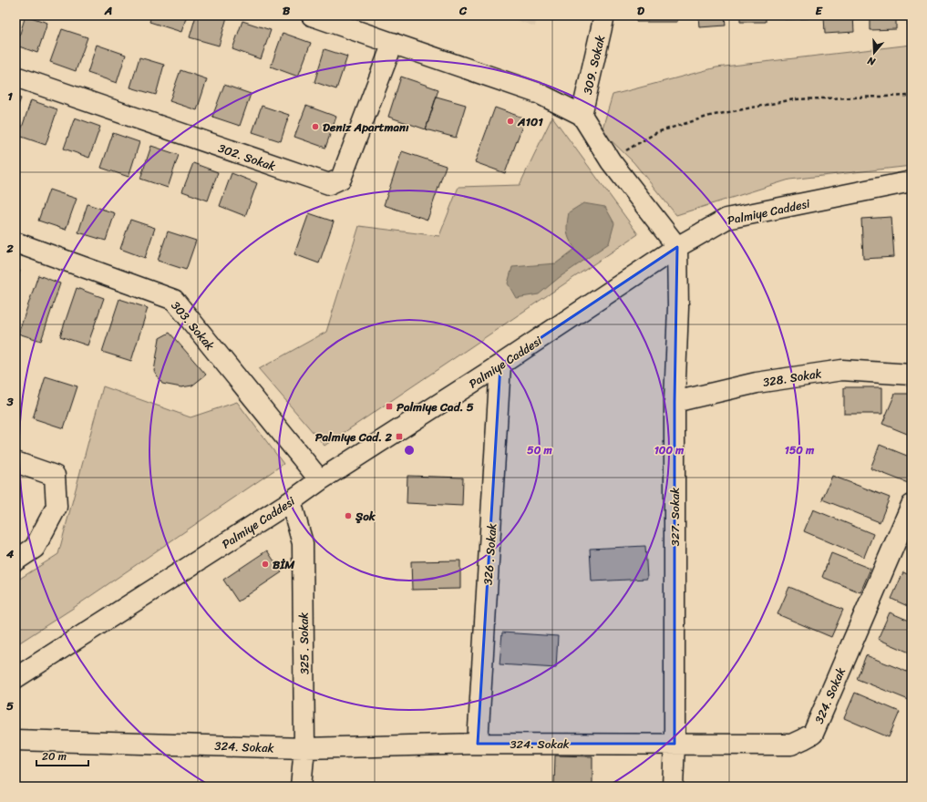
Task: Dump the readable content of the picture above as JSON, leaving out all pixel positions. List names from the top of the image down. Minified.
{"streets":{"street":["309. Sokak","302. Sokak","Palmiye Caddesi","303. Sokak","328. Sokak","327. Sokak","326 . Sokak","325 . Sokak","324. Sokak"]},"crossings":[["Palmiye Caddesi","303. Sokak"],["Palmiye Caddesi","327. Sokak"],["Palmiye Caddesi","326 . Sokak"],["Palmiye Caddesi","325 . Sokak"],["328. Sokak","327. Sokak"],["327. Sokak","324. Sokak"],["326 . Sokak","324. Sokak"],["325 . Sokak","324. Sokak"]],"places":{"other":["A101","Deniz Apartmanı","Şok","BİM"],"transit":["Palmiye Cad. 5","Palmiye Cad. 2"]},"scale_bar":"20 m","north":"bottom","grid":{"columns":["A","B","C","D","E"],"rows":["1","2","3","4","5"]},"rings":["50 m","100 m","150 m"]}
